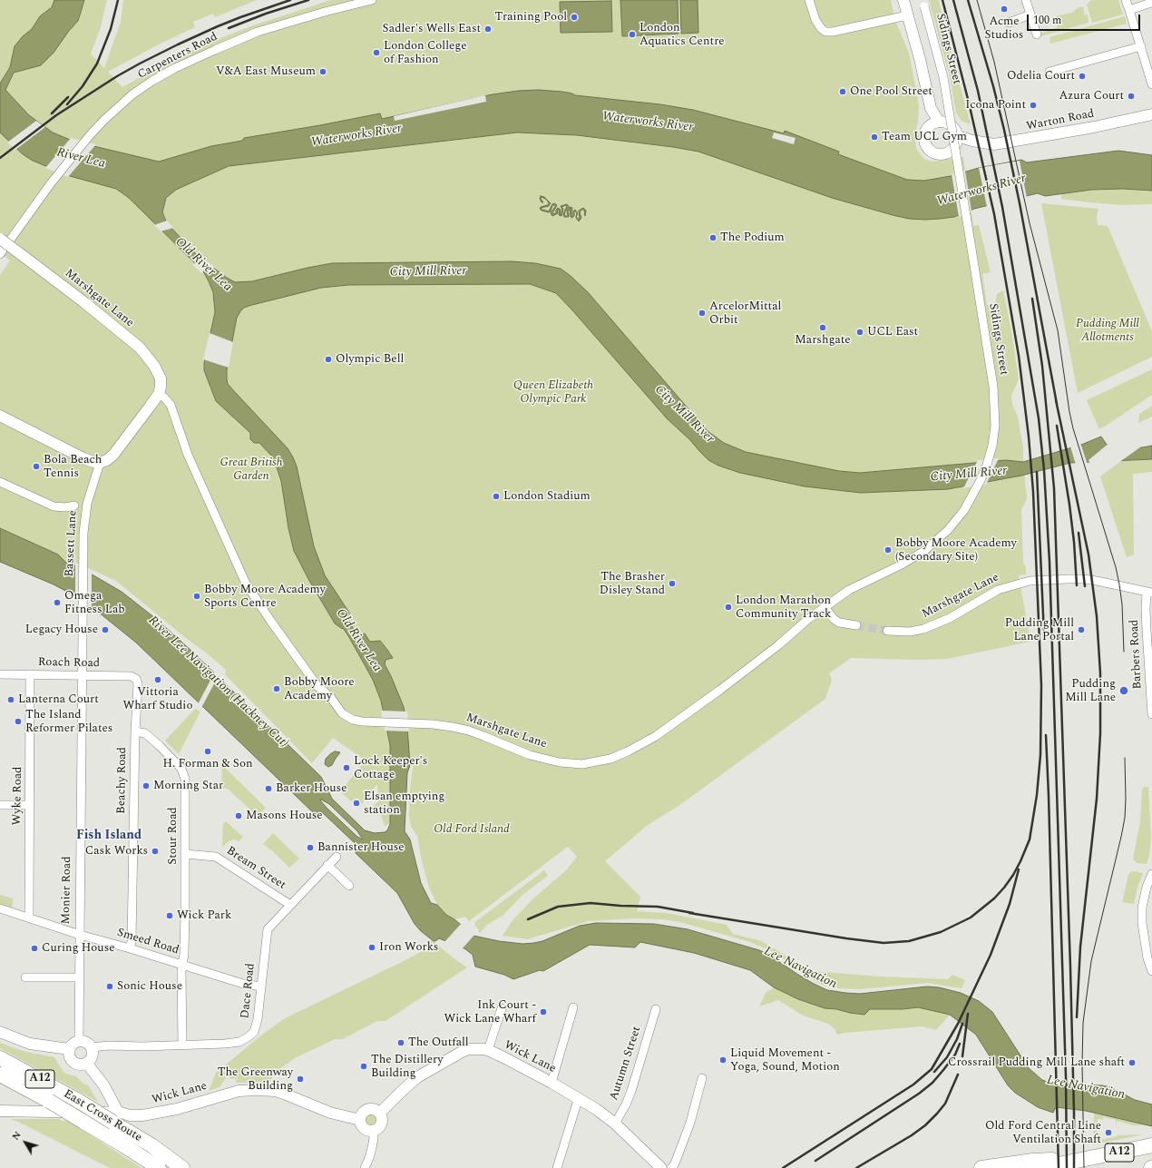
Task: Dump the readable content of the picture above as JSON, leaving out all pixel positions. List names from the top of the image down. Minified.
{"streets":{"highway":["A12","East Cross Route"],"street":["Sidings Street","Carpenters Road","Warton Road","Marshgate Lane","Bassett Lane","Barbers Road","Roach Road","Beachy Road","Wyke Road","Stour Road","Bream Street","Monier Road","Smeed Road","Dace Road","Wick Lane","Autumn Street"]},"crossings":[["Sidings Street","Marshgate Lane"],["Marshgate Lane","Barbers Road"],["Bassett Lane","Roach Road"],["Bassett Lane","Monier Road"],["Roach Road","Beachy Road"],["Roach Road","Wyke Road"],["Roach Road","Monier Road"],["Beachy Road","Stour Road"],["Beachy Road","Smeed Road"],["Wyke Road","Smeed Road"],["Stour Road","Bream Street"],["Stour Road","Smeed Road"],["Stour Road","Dace Road"],["Bream Street","Dace Road"],["Monier Road","Smeed Road"],["Monier Road","Dace Road"],["Smeed Road","Dace Road"],["Wick Lane","Autumn Street"],["Wick Lane","East Cross Route"]],"districts":["Fish Island"],"water":["Waterworks River","River Lea","Old River Lea","City Mill River","River Lee Navigation (Hackney Cut)","Lee Navigation"],"parks":["Pudding Mill Allotments","Queen Elizabeth Olympic Park","Great British Garden","Old Ford Island"],"places":["Acme Studios","Training Pool","Sadler's Wells East","London Aquatics Centre","London College of Fashion","V&A East Museum","Odelia Court","One Pool Street","Azura Court","Icona Point","Team UCL Gym","The Podium","ArcelorMittal Orbit","Marshgate","UCL East","Olympic Bell","Bola Beach Tennis","London Stadium","Bobby Moore Academy (Secondary Site)","The Brasher Disley Stand","Bobby Moore Academy Sports Centre","Omega Fitness Lab","London Marathon Community Track","Legacy House","Pudding Mill Lane Portal","Vittoria Wharf Studio","Bobby Moore Academy","Pudding Mill Lane","Lanterna Court","The Island Reformer Pilates","H. Forman & Son","Lock Keeper's Cottage","Morning Star","Barker House","Elsan emptying station","Masons House","Bannister House","Cask Works","Wick Park","Iron Works","Curing House","Sonic House","Ink Court - Wick Lane Wharf","The Outfall","Liquid Movement - Yoga, Sound, Motion","Crossrail Pudding Mill Lane shaft","The Distillery Building","The Greenway Building","Old Ford Central Line Ventilation Shaft"],"scale_bar":"100 m","north":"top left"}
